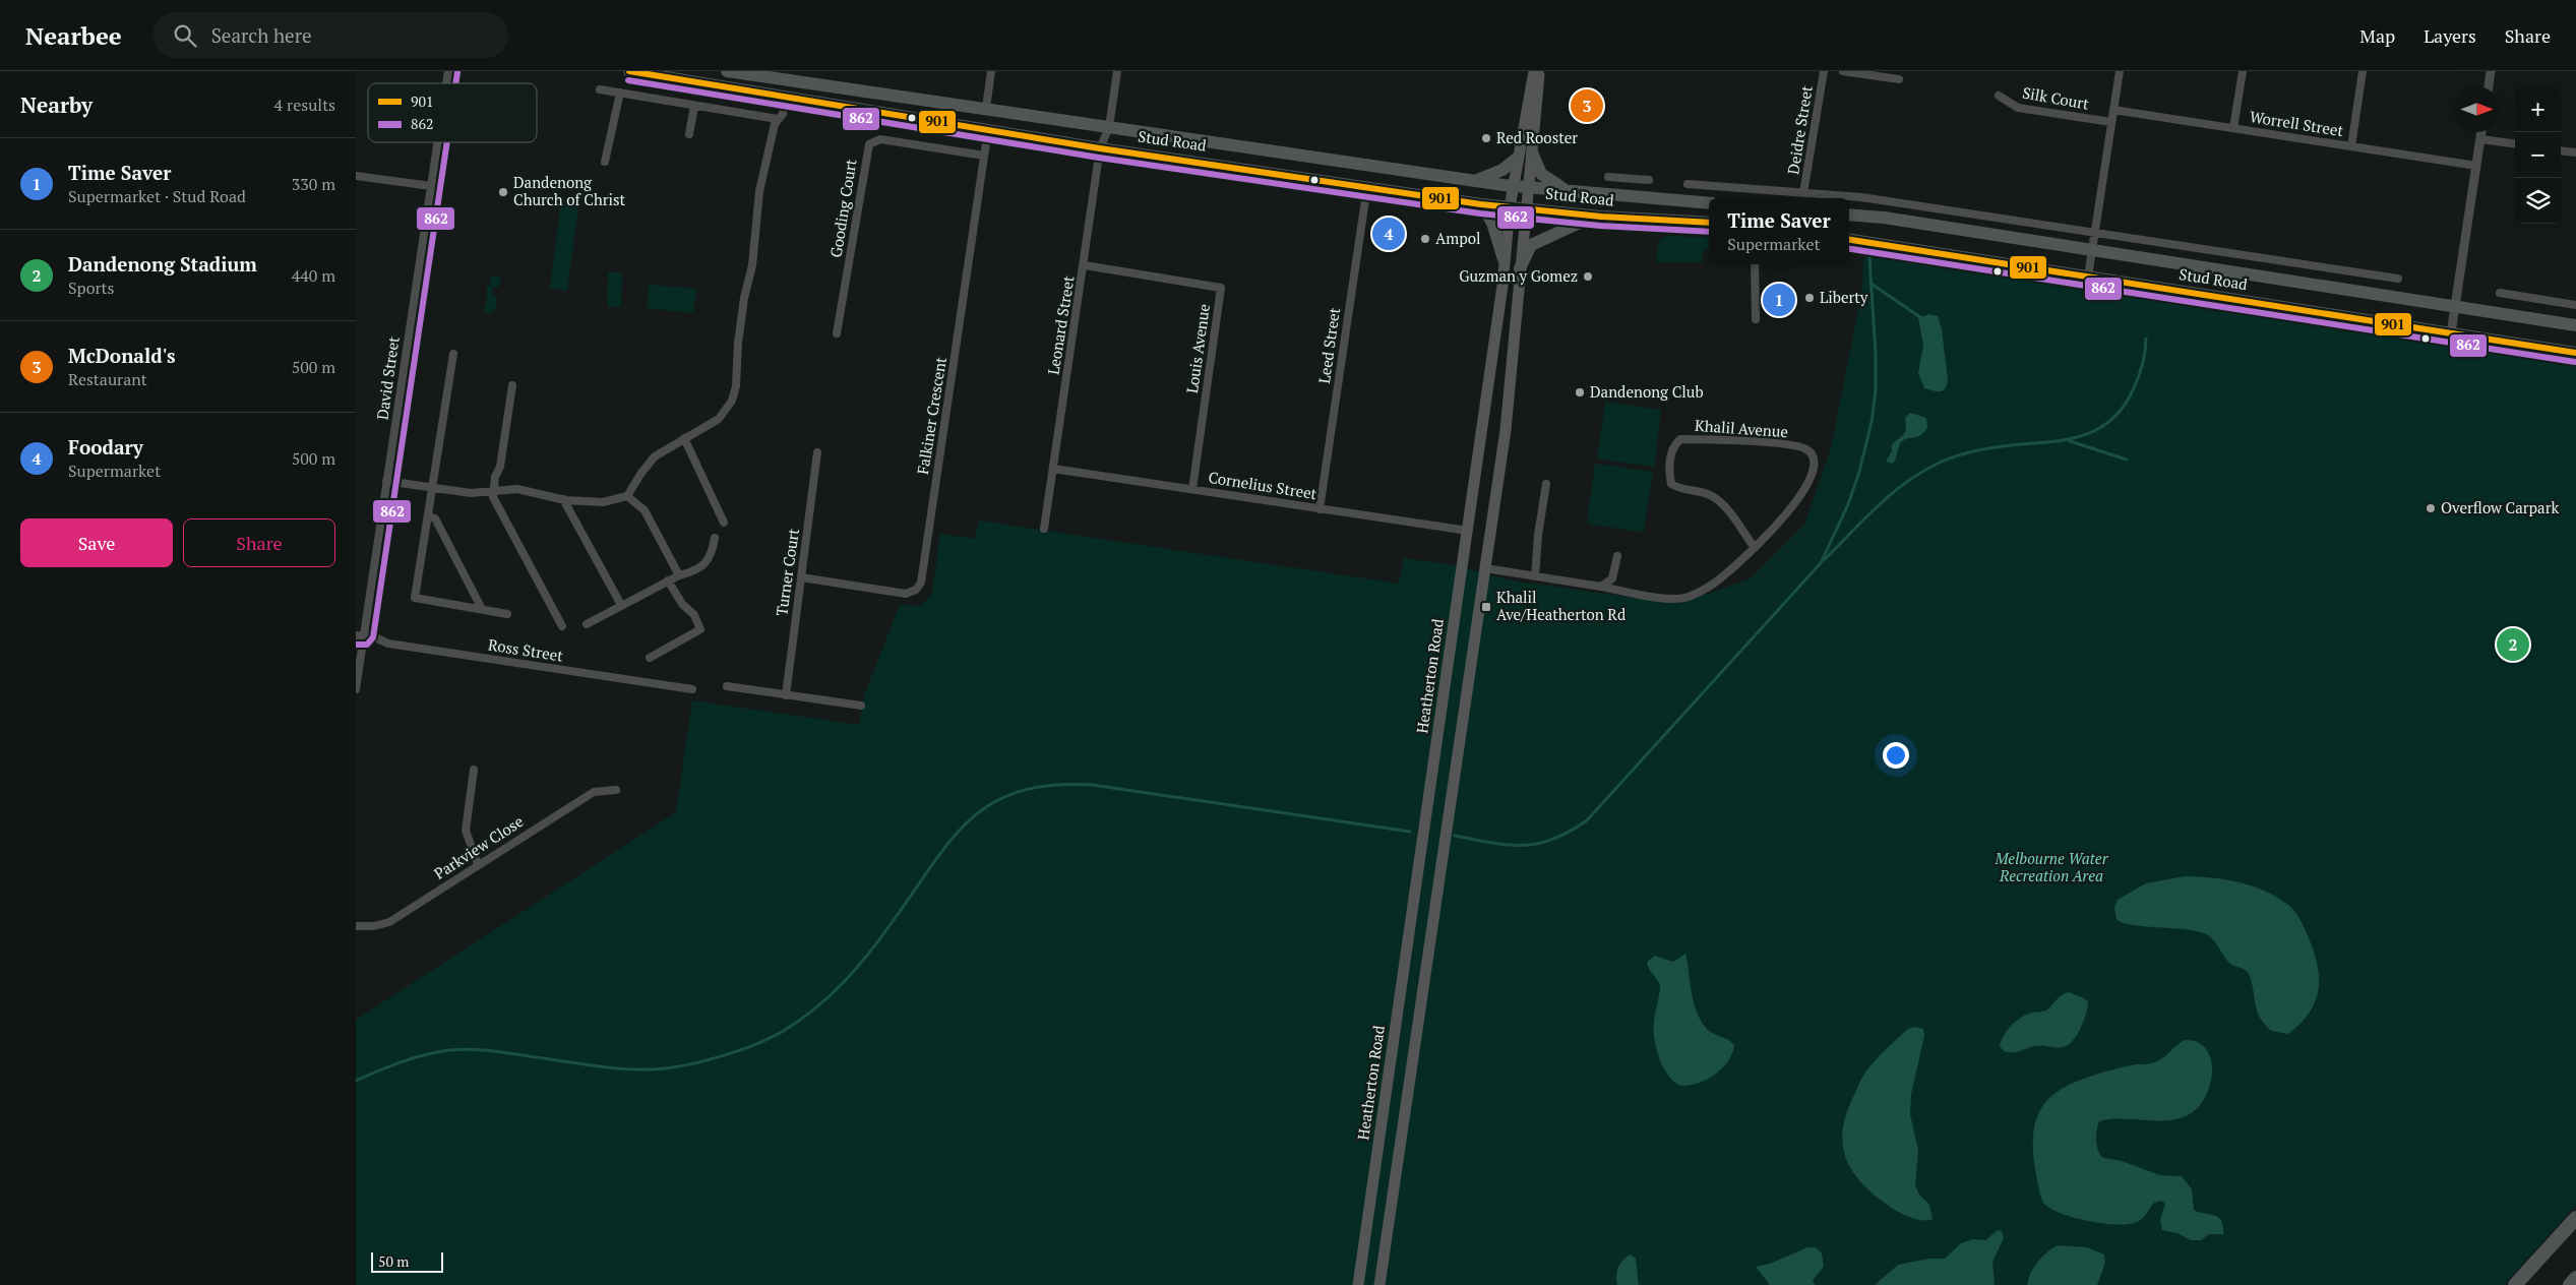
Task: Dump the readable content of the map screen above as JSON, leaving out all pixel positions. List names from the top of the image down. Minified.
{"streets":{"highway":["Stud Road"],"main road":["Heatherton Road"],"street":["Silk Court","Worrell Street","Deidre Street","Gooding Court","Leonard Street","Leed Street","Louis Avenue","David Street","Falkiner Crescent","Khalil Avenue","Cornelius Street","Turner Court","Ross Street","Parkview Close"]},"crossings":[["Deidre Street","Stud Road"],["Stud Road","Leonard Street"],["Stud Road","Leed Street"],["Stud Road","Falkiner Crescent"],["Stud Road","Heatherton Road"],["Gooding Court","Falkiner Crescent"],["Leonard Street","Louis Avenue"],["Leonard Street","Cornelius Street"],["Leed Street","Cornelius Street"],["Louis Avenue","Cornelius Street"],["David Street","Ross Street"],["Falkiner Crescent","Turner Court"],["Cornelius Street","Heatherton Road"]],"parks":["Melbourne Water Recreation Area"],"places":{"other":["Red Rooster","Dandenong Church of Christ","Ampol","Guzman y Gomez","Liberty","Dandenong Club","Overflow Carpark"],"transit":["Khalil Ave/Heatherton Rd"]},"lines":["transit line 901","transit line 862"],"legend":["901","862"],"scale_bar":"50 m","north":"right","page":{"header":"Nearbee","search":"Search here","nav":["Map","Layers","Share"],"heading":["Nearby","4 results"],"map_buttons":["+","−"],"pins":["3","4","1","2"],"list":[{"mark":"1","name":"Time Saver","note":"Supermarket · Stud Road","value":"330 m"},{"mark":"2","name":"Dandenong Stadium","note":"Sports","value":"440 m"},{"mark":"3","name":"McDonald's","note":"Restaurant","value":"500 m"},{"mark":"4","name":"Foodary","note":"Supermarket","value":"500 m"}],"popup":["Time Saver","Supermarket"],"buttons":["Save","Share"],"scale":"50 m"}}
